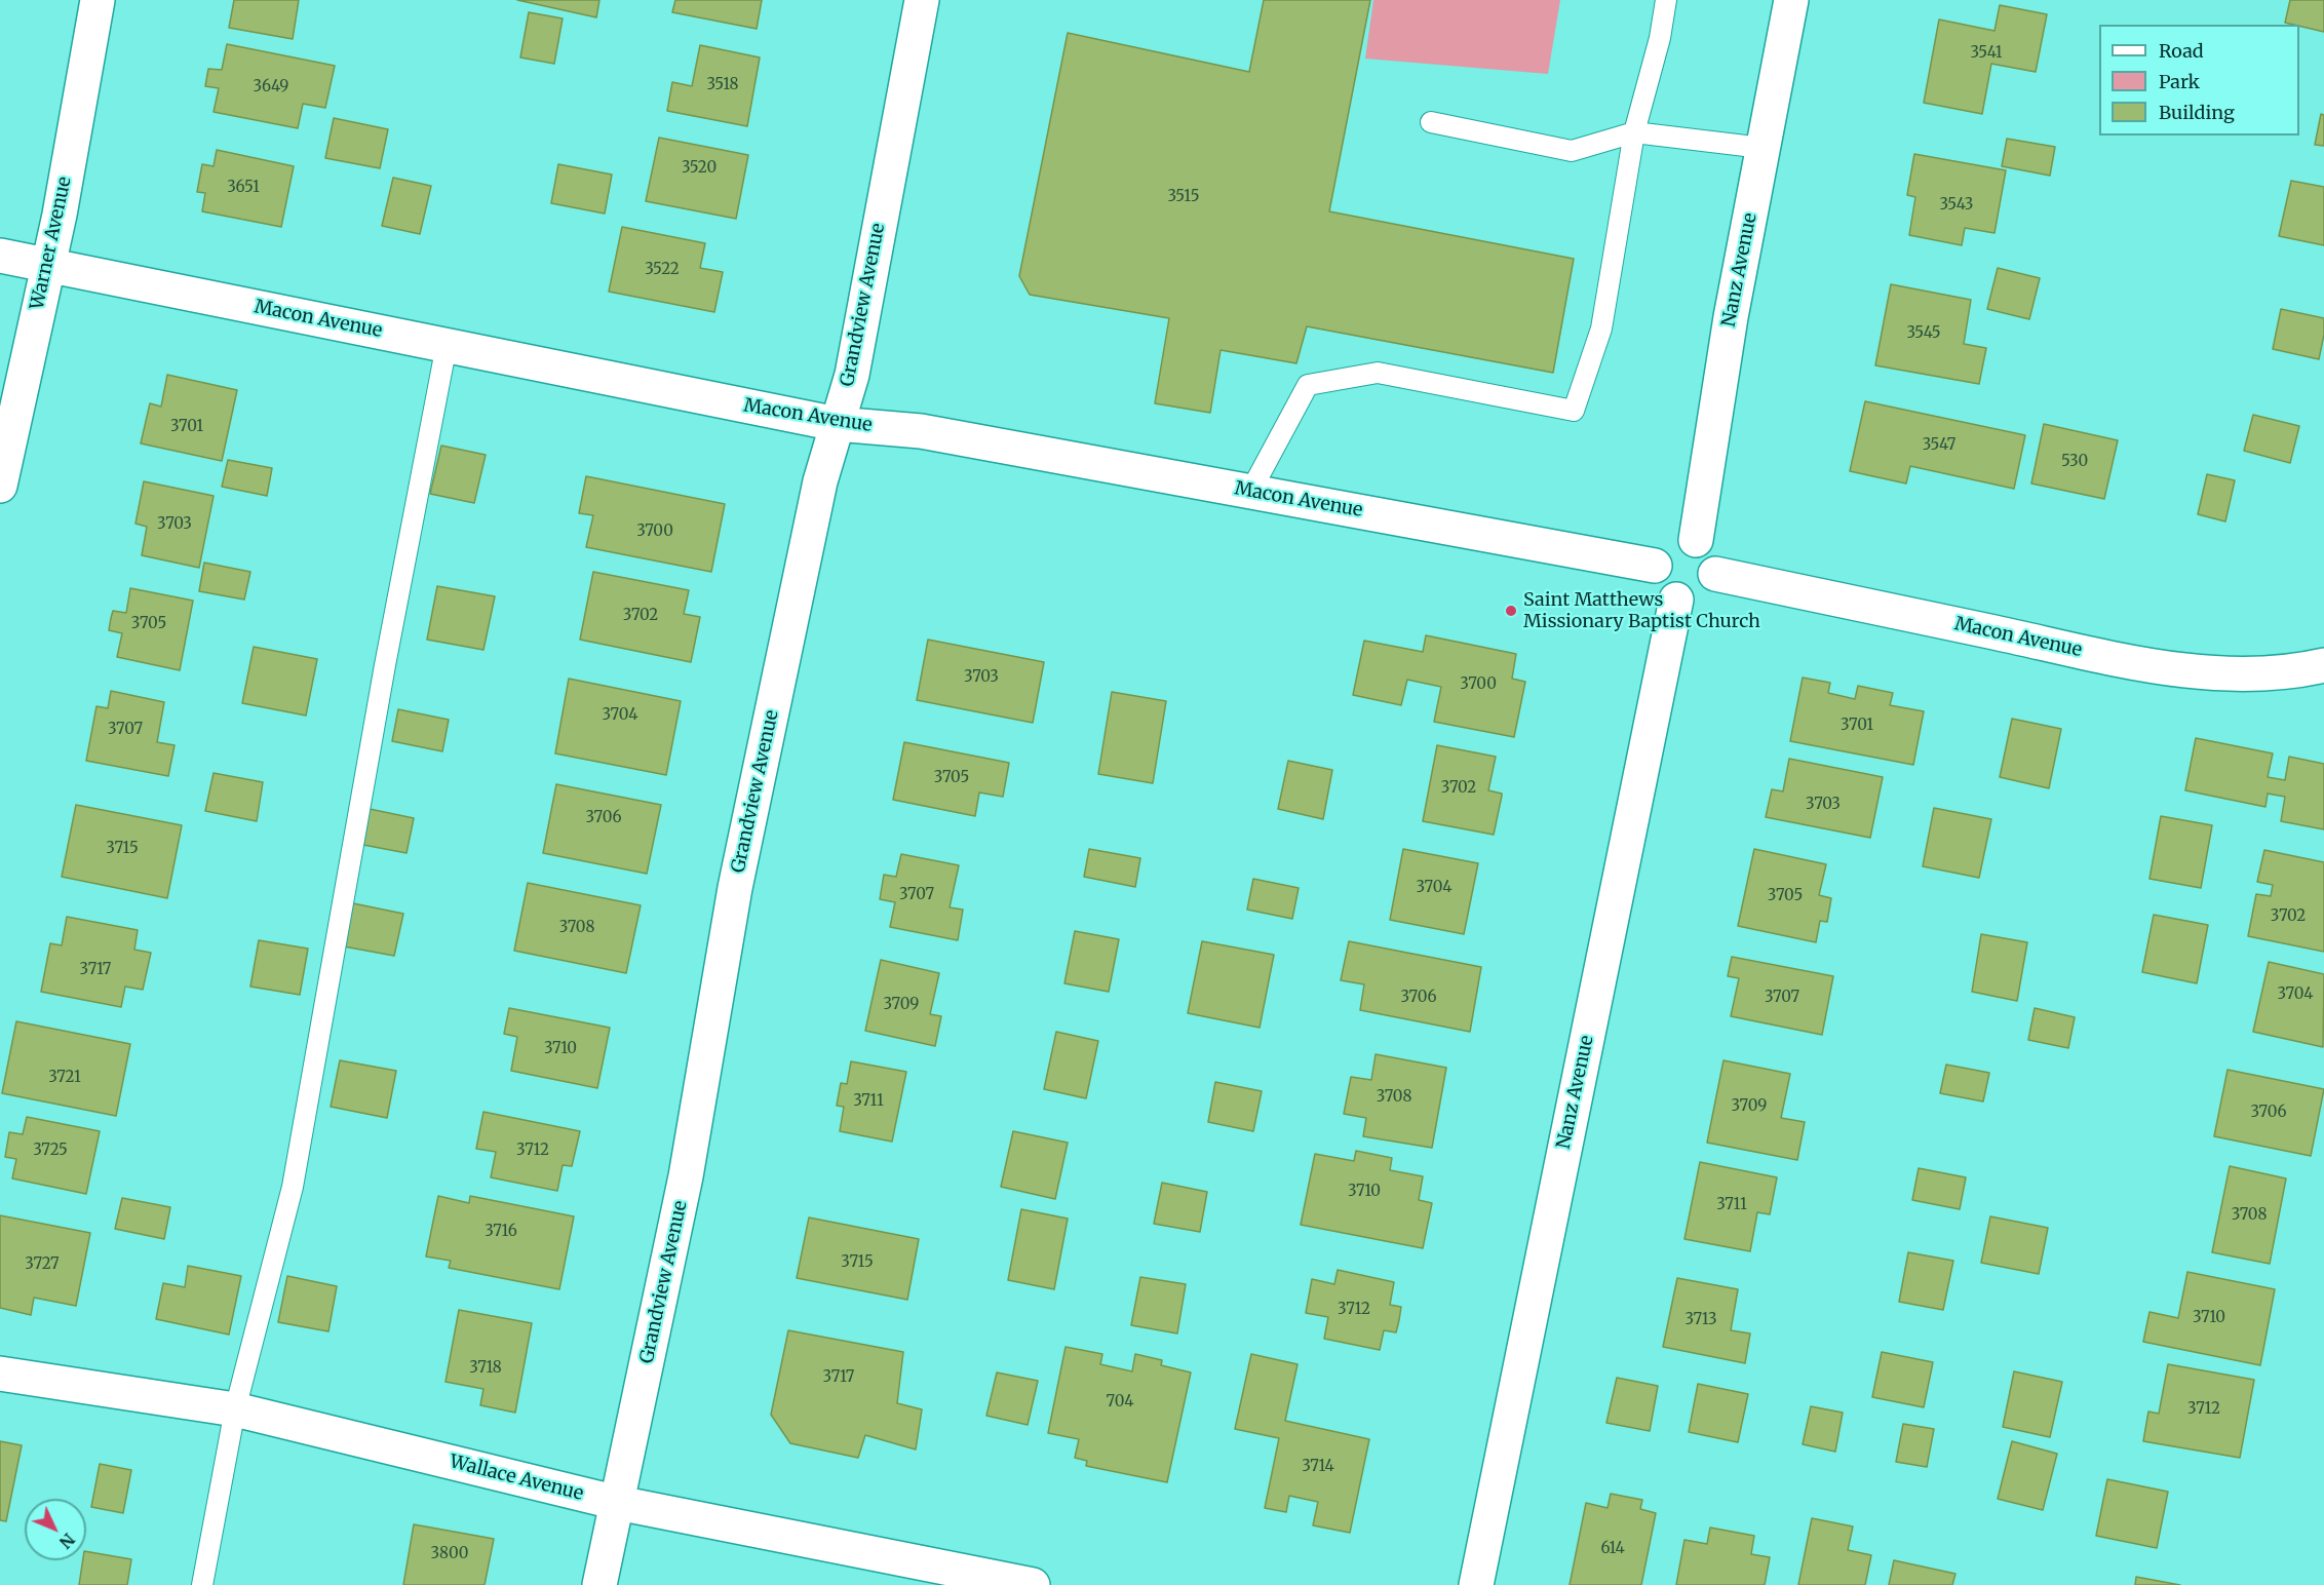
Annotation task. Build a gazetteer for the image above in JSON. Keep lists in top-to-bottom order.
{
  "streets": {
    "street": [
      "Warner Avenue",
      "Nanz Avenue",
      "Grandview Avenue",
      "Macon Avenue",
      "Wallace Avenue"
    ]
  },
  "crossings": [
    ["Warner Avenue", "Macon Avenue"],
    ["Nanz Avenue", "Macon Avenue"],
    ["Grandview Avenue", "Macon Avenue"],
    ["Grandview Avenue", "Wallace Avenue"]
  ],
  "places": ["Saint Matthews Missionary Baptist Church"],
  "house_numbers": [
    "3541",
    "3518",
    "3649",
    "3520",
    "3651",
    "3515",
    "3543",
    "3522",
    "3545",
    "3701",
    "3547",
    "530",
    "3703",
    "3700",
    "3702",
    "3705",
    "3703",
    "3700",
    "3704",
    "3701",
    "3707",
    "3705",
    "3702",
    "3703",
    "3706",
    "3715",
    "3704",
    "3707",
    "3705",
    "3702",
    "3708",
    "3717",
    "3704",
    "3706",
    "3707",
    "3709",
    "3710",
    "3721",
    "3708",
    "3711",
    "3709",
    "3706",
    "3725",
    "3712",
    "3710",
    "3711",
    "3708",
    "3716",
    "3715",
    "3727",
    "3712",
    "3710",
    "3713",
    "3718",
    "3717",
    "704",
    "3712",
    "3714",
    "614",
    "3800"
  ],
  "legend": ["Road", "Park", "Building"],
  "north": "bottom right"
}
